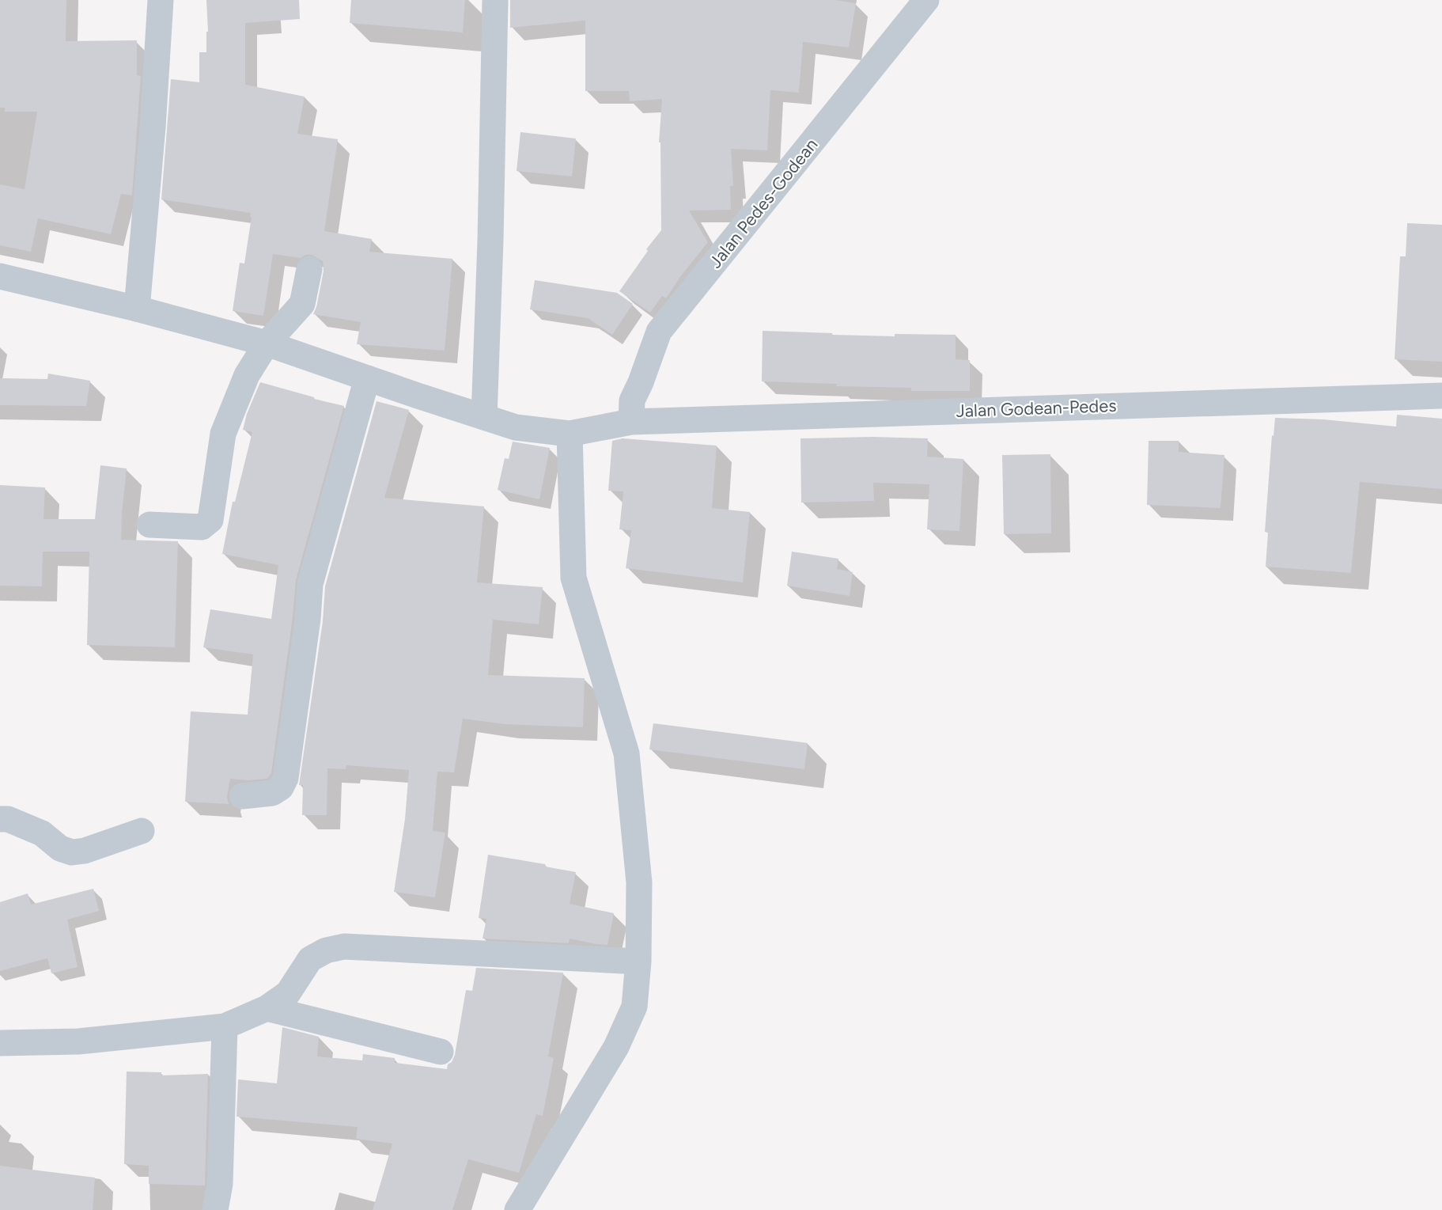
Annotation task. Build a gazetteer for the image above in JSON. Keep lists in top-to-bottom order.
{
  "streets": {
    "street": ["Jalan Pedes-Godean", "Jalan Godean-Pedes"]
  },
  "crossings": [
    ["Jalan Pedes-Godean", "Jalan Godean-Pedes"]
  ]
}
